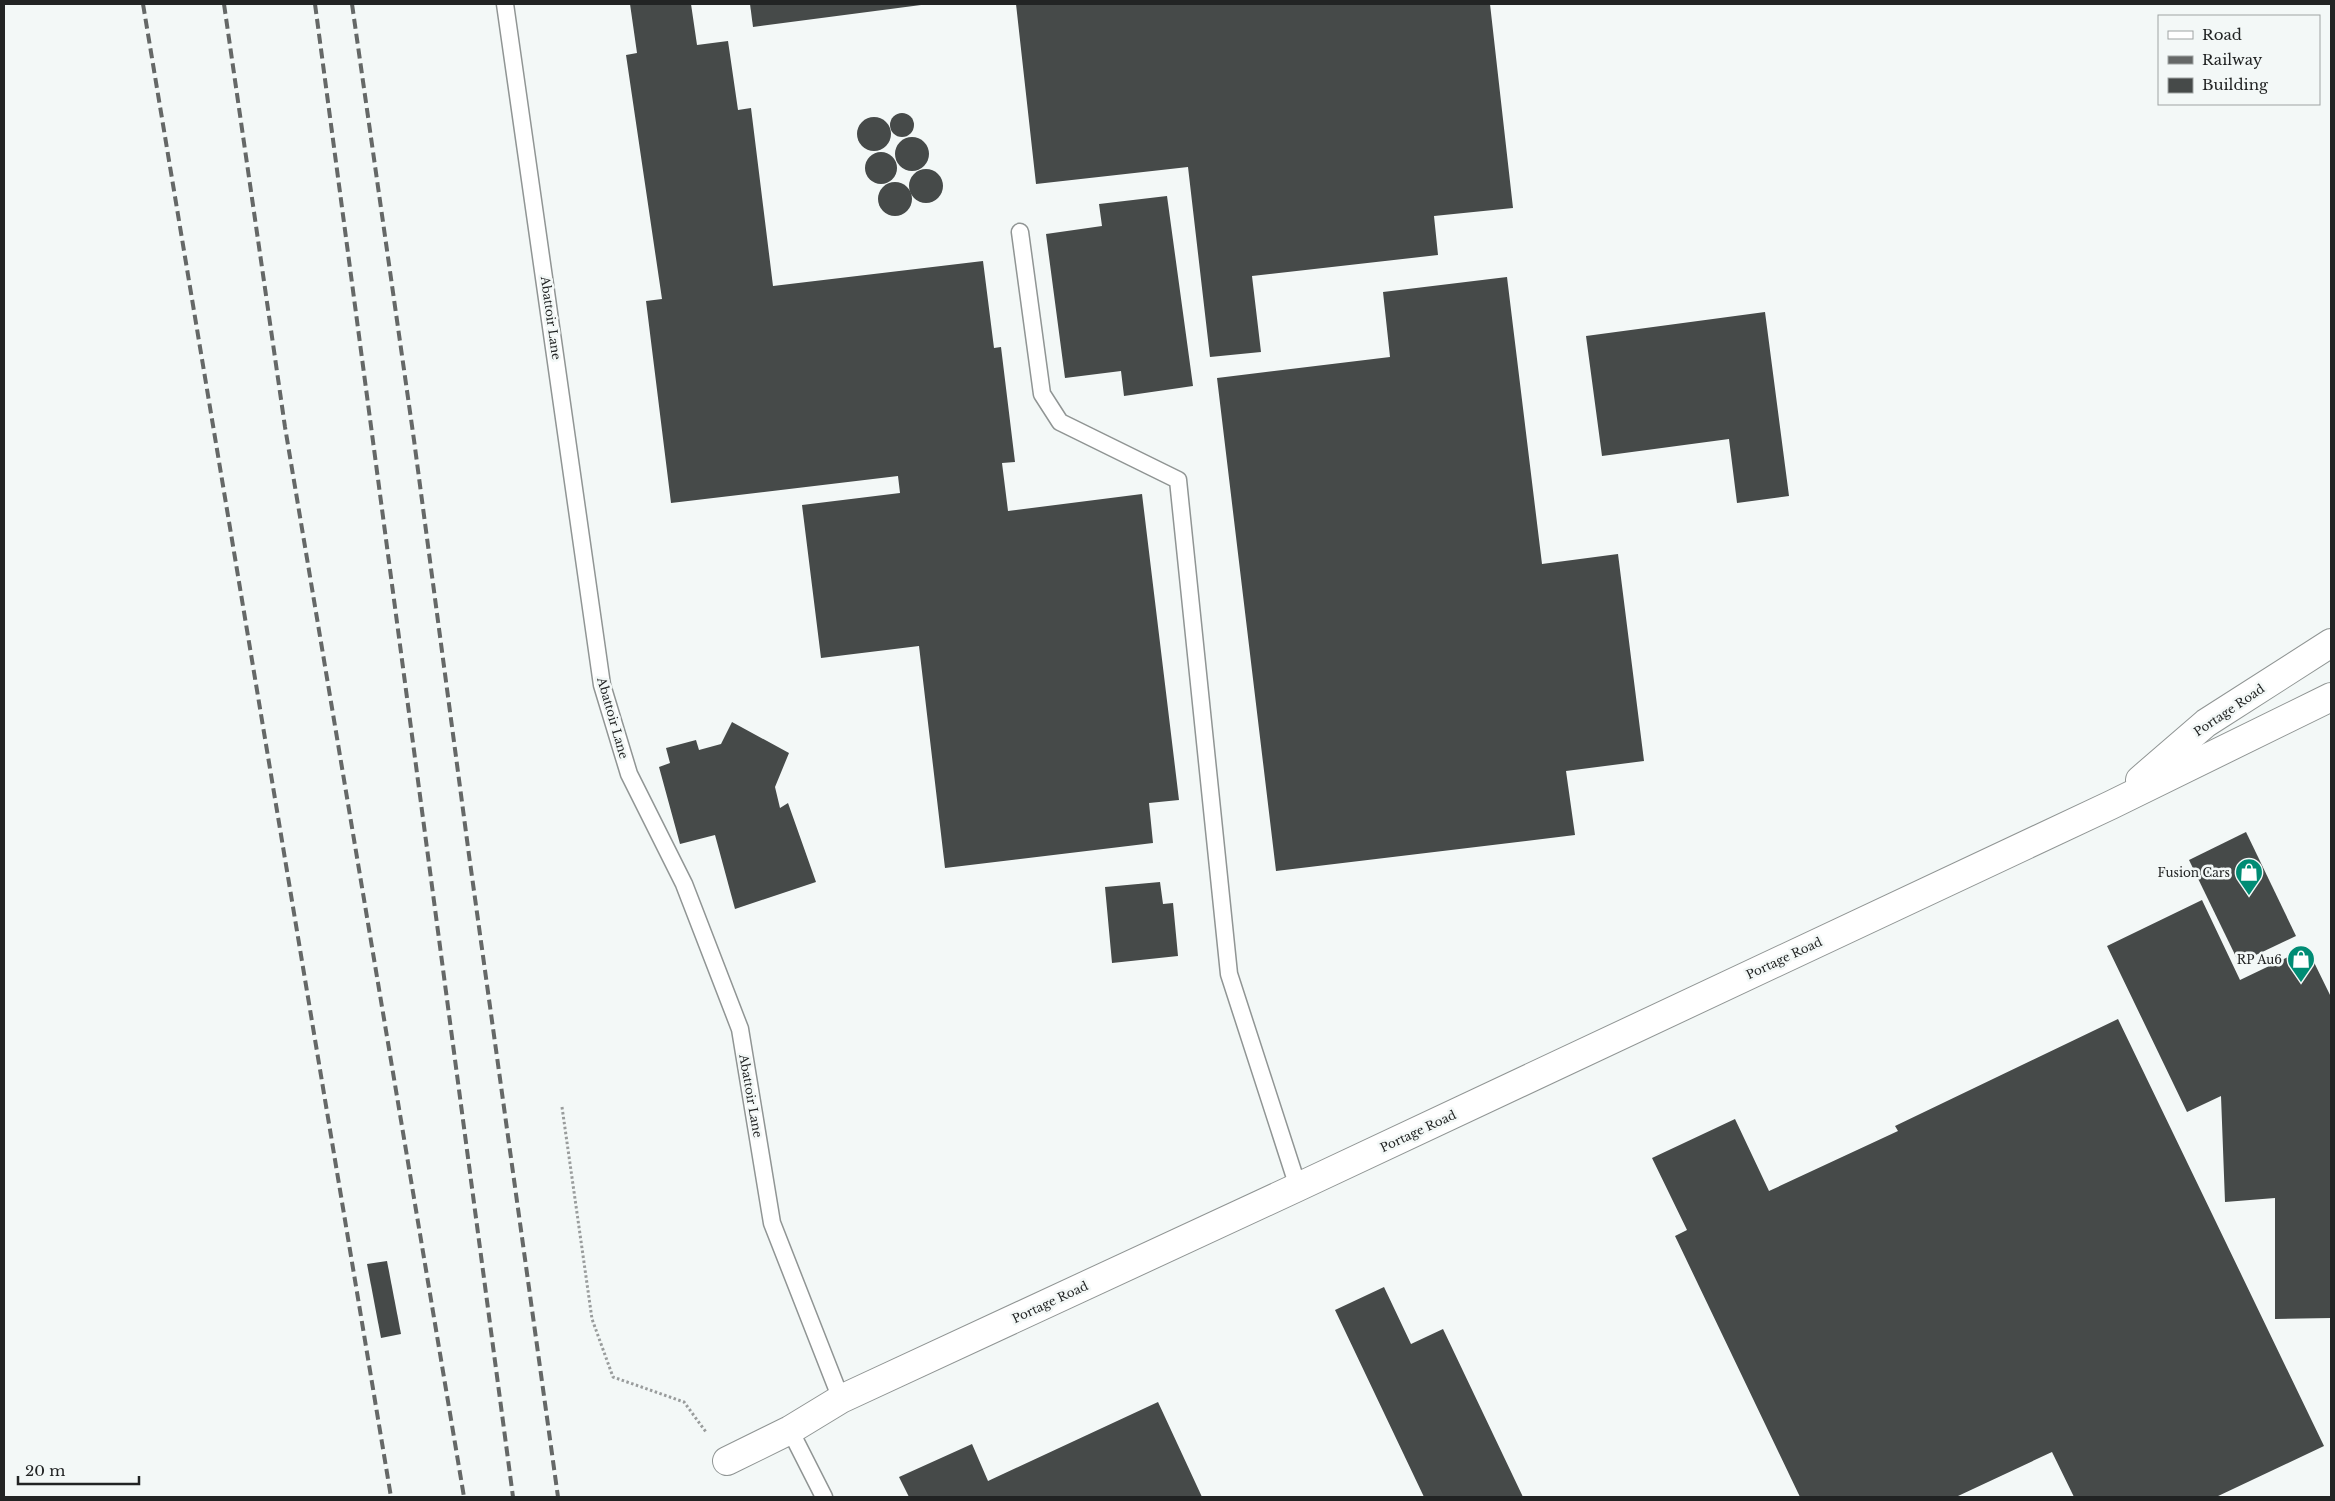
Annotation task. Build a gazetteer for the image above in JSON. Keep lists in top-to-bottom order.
{
  "streets": {
    "street": ["Portage Road"],
    "lane": ["Abattoir Lane"]
  },
  "crossings": [
    ["Abattoir Lane", "Portage Road"]
  ],
  "places": {
    "shop": ["Fusion Cars", "RP Au6"]
  },
  "legend": ["Road", "Railway", "Building"],
  "scale_bar": "20 m"
}
